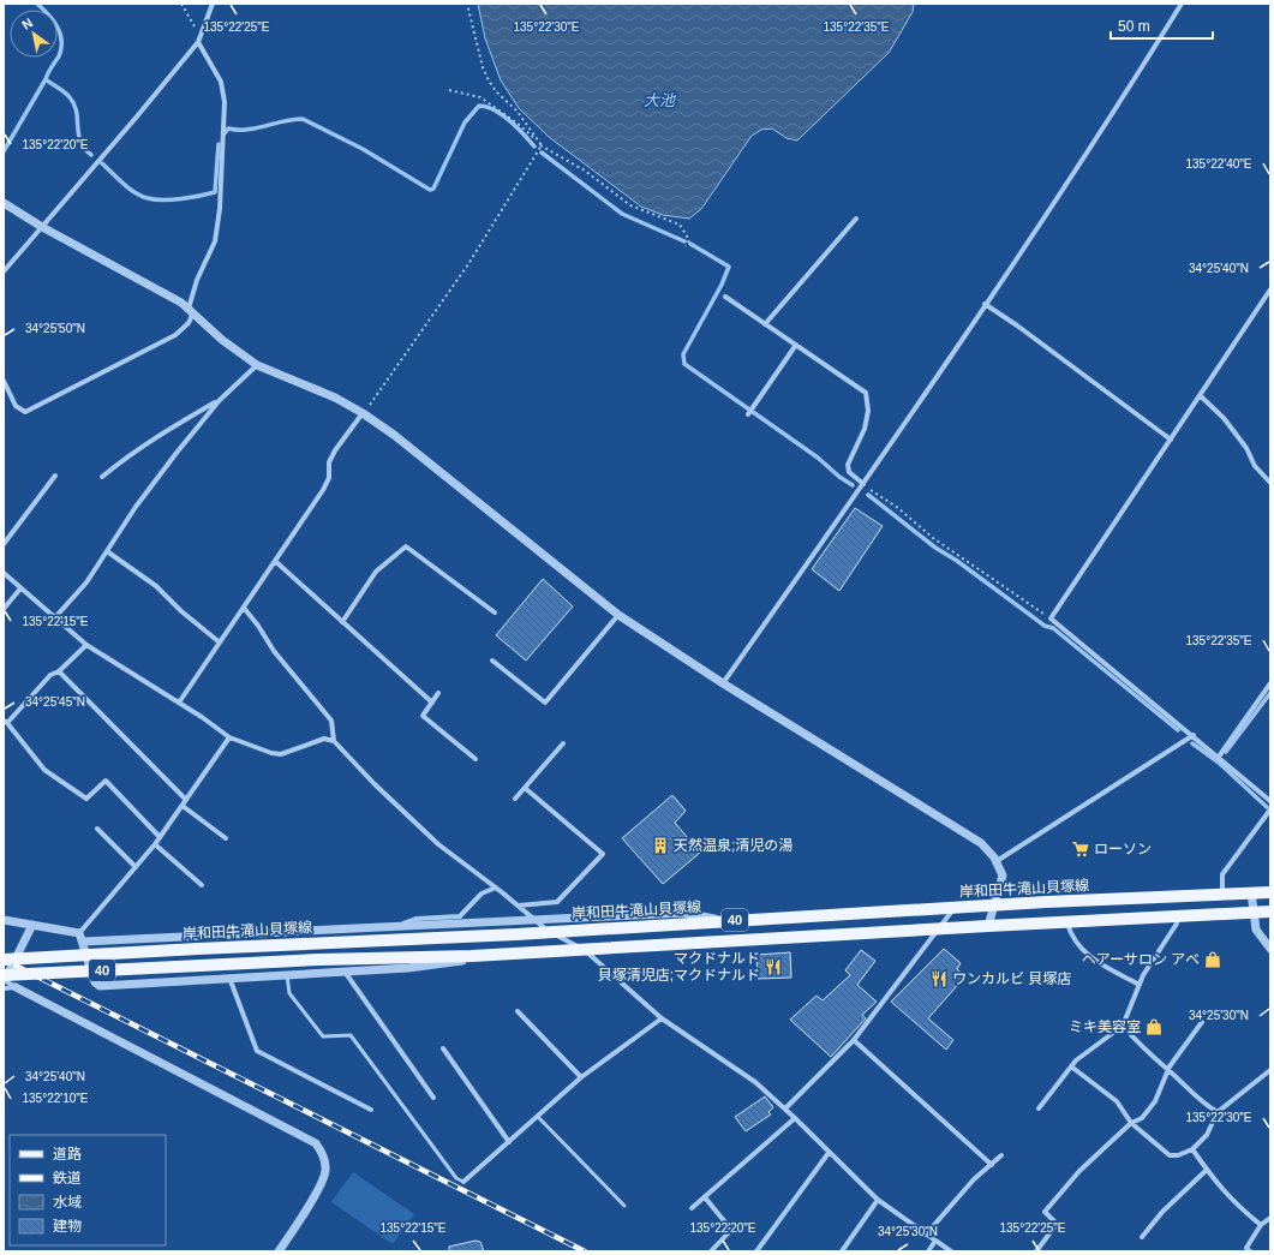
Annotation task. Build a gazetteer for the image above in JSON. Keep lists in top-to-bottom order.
{
  "streets": {
    "main road": ["岸和田牛滝山貝塚線", "40"]
  },
  "water": ["大池"],
  "places": {
    "building": ["天然温泉;清児の湯"],
    "supermarket": ["ローソン"],
    "shop": ["ヘアーサロン アベ", "ミキ美容室"],
    "restaurant": ["マクドナルド 貝塚清児店;マクドナルド", "ワンカルビ 貝塚店"]
  },
  "legend": [
    "道路",
    "鉄道",
    "水域",
    "建物"
  ],
  "scale_bar": "50 m",
  "north": "top left",
  "coordinates": [
    "135°22'25\"E",
    "135°22'30\"E",
    "135°22'35\"E",
    "135°22'20\"E",
    "135°22'40\"E",
    "34°25'40\"N",
    "34°25'50\"N",
    "135°22'15\"E",
    "34°25'45\"N",
    "34°25'30\"N",
    "135°22'10\"E"
  ]
}
